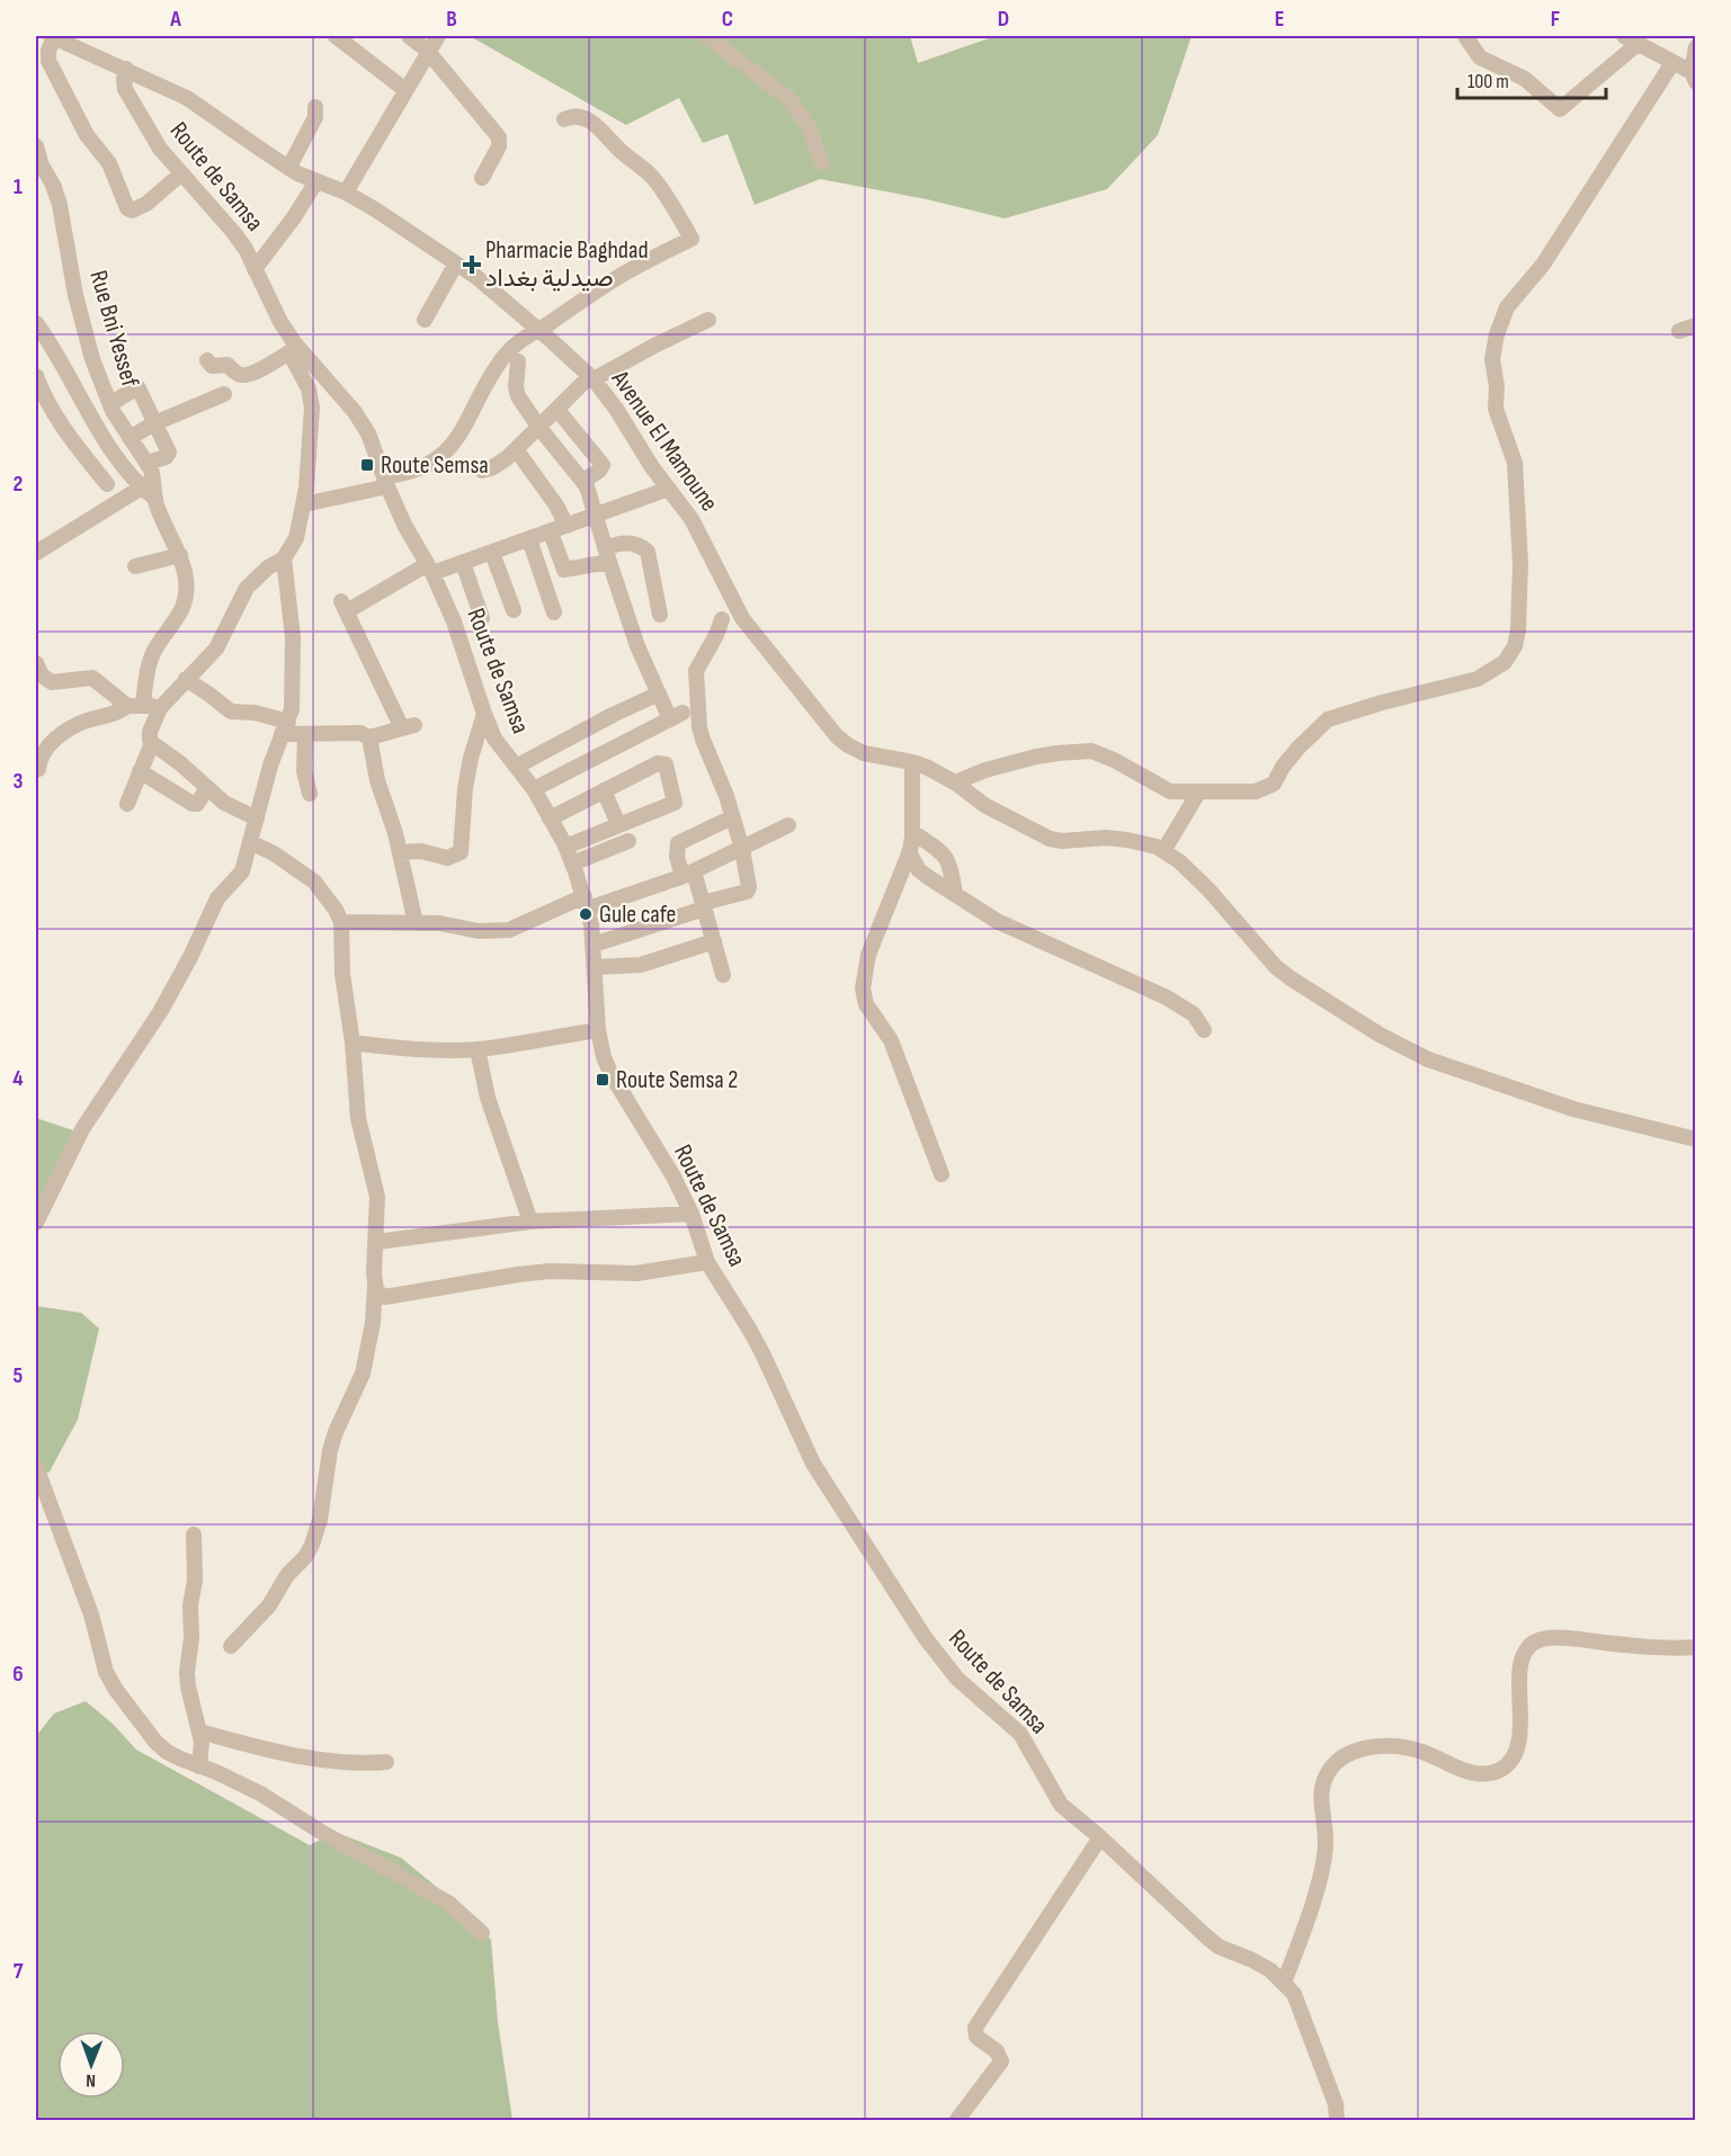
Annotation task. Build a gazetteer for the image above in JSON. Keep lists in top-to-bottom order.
{
  "streets": {
    "street": ["Route de Samsa", "Rue Bni Yessef", "Avenue El Mamoune"]
  },
  "crossings": [
    ["Route de Samsa", "Avenue El Mamoune"]
  ],
  "places": {
    "health": ["Pharmacie Baghdad صيدلية بغداد"],
    "transit": ["Route Semsa", "Route Semsa 2"],
    "other": ["Gule cafe"]
  },
  "scale_bar": "100 m",
  "north": "bottom",
  "grid": {
    "columns": [
      "A",
      "B",
      "C",
      "D",
      "E",
      "F"
    ],
    "rows": [
      "1",
      "2",
      "3",
      "4",
      "5",
      "6",
      "7"
    ]
  }
}
